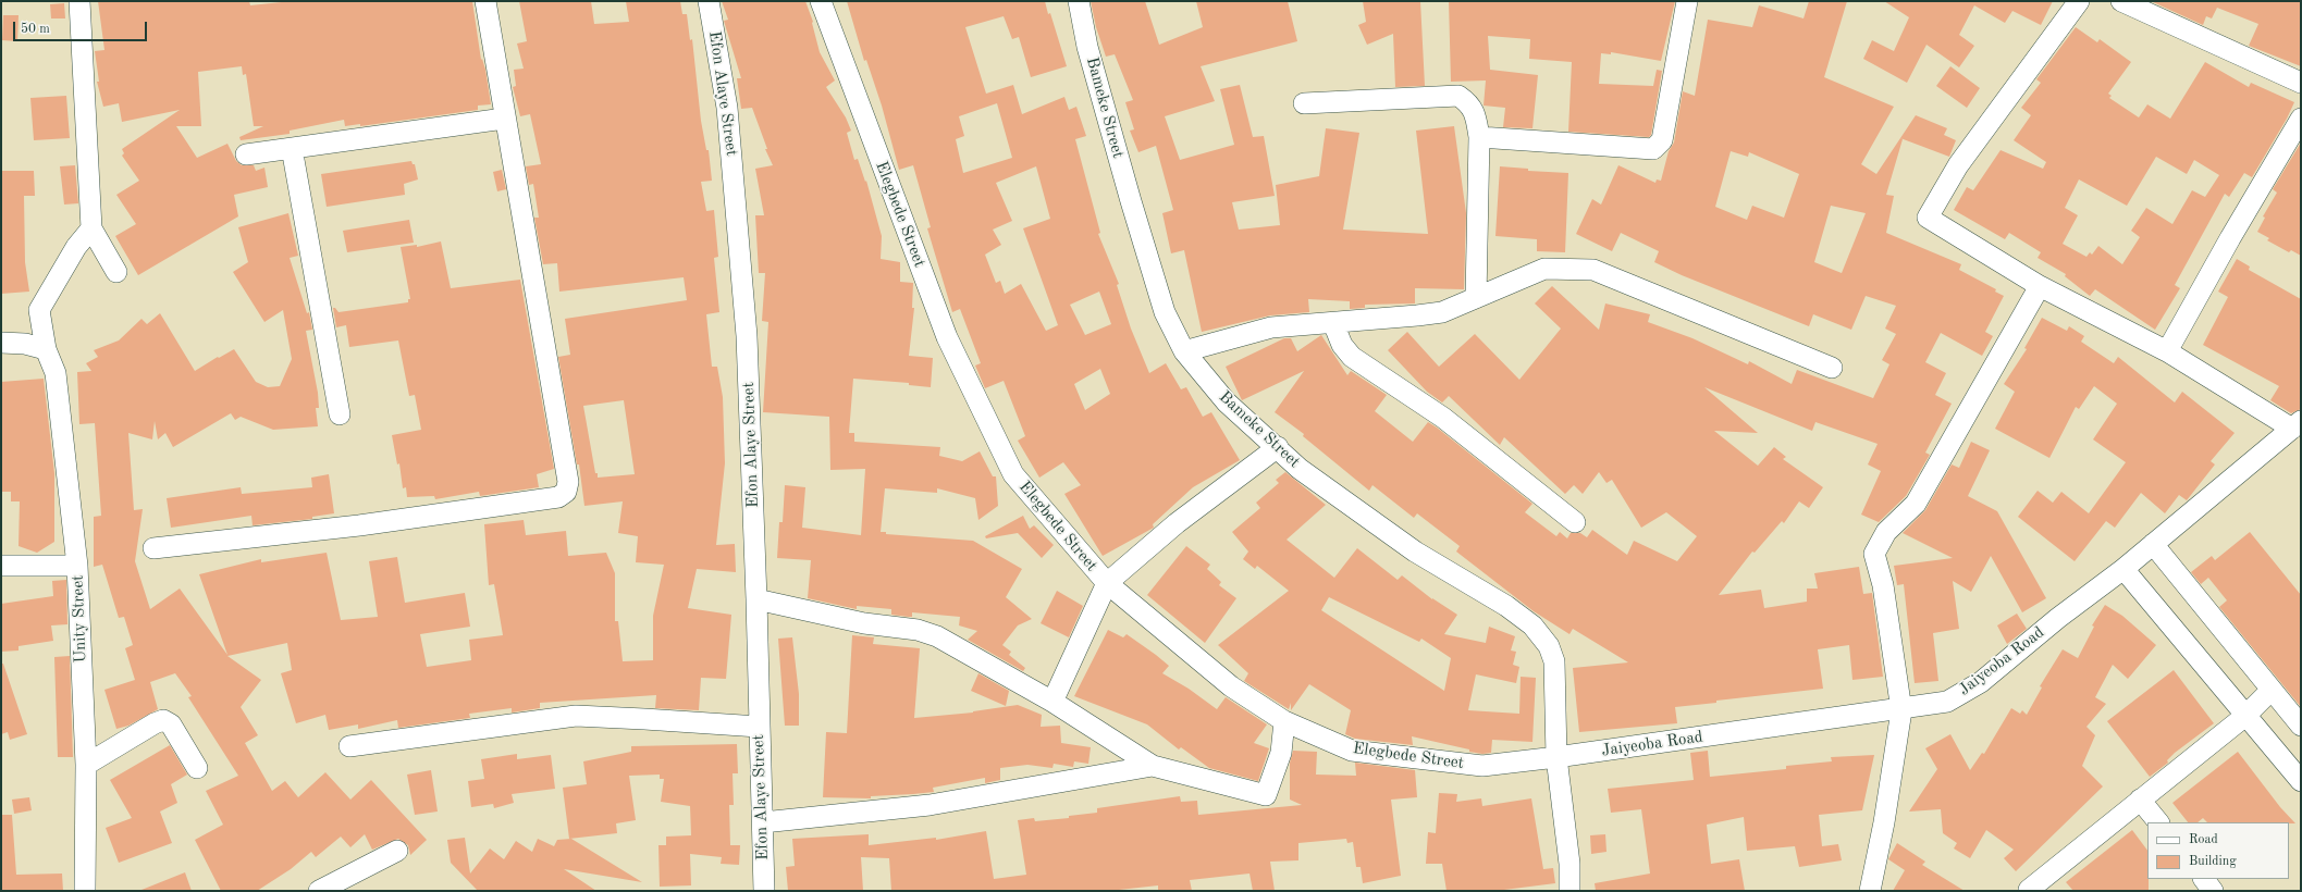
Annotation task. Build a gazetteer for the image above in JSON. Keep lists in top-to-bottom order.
{
  "streets": {
    "street": [
      "Efon Alaye Street",
      "Bameke Street",
      "Elegbede Street",
      "Unity Street",
      "Jaiyeoba Road"
    ]
  },
  "crossings": [
    ["Bameke Street", "Elegbede Street"],
    ["Bameke Street", "Jaiyeoba Road"],
    ["Elegbede Street", "Jaiyeoba Road"]
  ],
  "legend": ["Road", "Building"],
  "scale_bar": "50 m"
}
